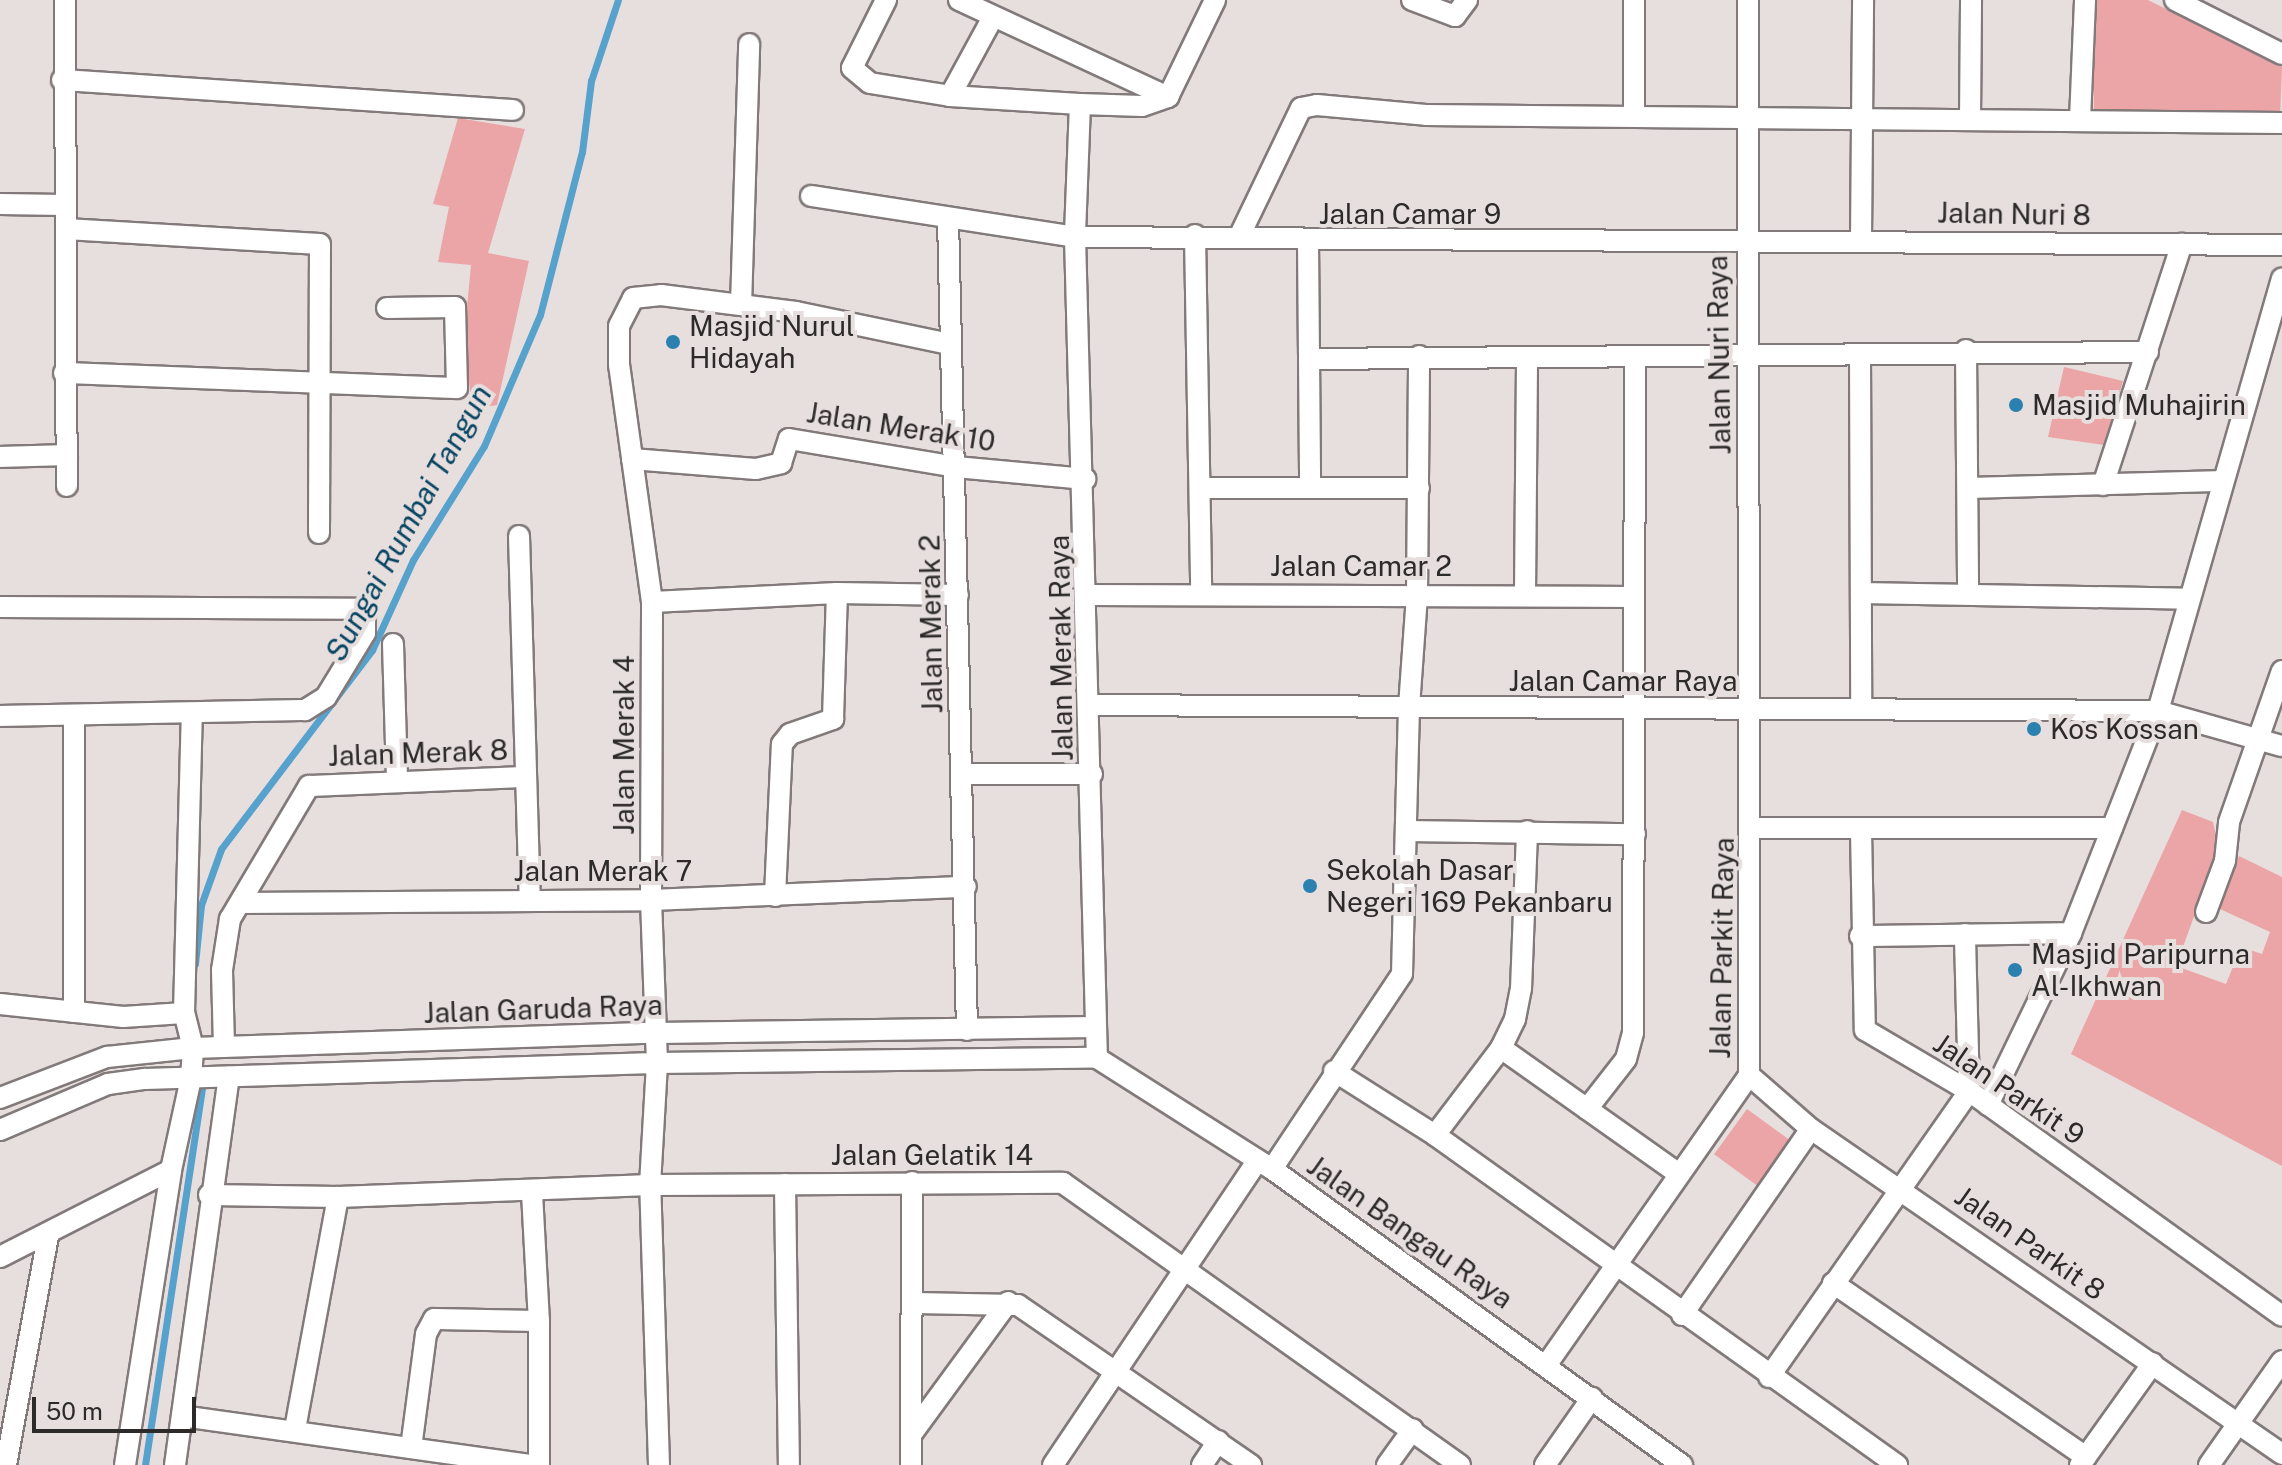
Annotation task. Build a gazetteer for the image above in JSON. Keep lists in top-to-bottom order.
{
  "streets": {
    "street": [
      "Jalan Camar 9",
      "Jalan Nuri 8",
      "Jalan Nuri Raya",
      "Jalan Merak 10",
      "Jalan Camar 2",
      "Jalan Merak 2",
      "Jalan Merak Raya",
      "Jalan Camar Raya",
      "Jalan Merak 4",
      "Jalan Merak 8",
      "Jalan Merak 7",
      "Jalan Parkit Raya",
      "Jalan Garuda Raya",
      "Jalan Parkit 9",
      "Jalan Gelatik 14",
      "Jalan Bangau Raya",
      "Jalan Parkit 8"
    ]
  },
  "crossings": [
    ["Jalan Camar 9", "Jalan Nuri 8"],
    ["Jalan Camar 9", "Jalan Nuri Raya"],
    ["Jalan Camar 9", "Jalan Merak 2"],
    ["Jalan Camar 9", "Jalan Merak Raya"],
    ["Jalan Nuri 8", "Jalan Nuri Raya"],
    ["Jalan Nuri Raya", "Jalan Camar Raya"],
    ["Jalan Nuri Raya", "Jalan Parkit Raya"],
    ["Jalan Merak 10", "Jalan Merak 2"],
    ["Jalan Merak 10", "Jalan Merak Raya"],
    ["Jalan Merak 10", "Jalan Merak 4"],
    ["Jalan Camar 2", "Jalan Merak Raya"],
    ["Jalan Merak 2", "Jalan Merak 7"],
    ["Jalan Merak 2", "Jalan Garuda Raya"],
    ["Jalan Merak Raya", "Jalan Camar Raya"],
    ["Jalan Merak Raya", "Jalan Garuda Raya"],
    ["Jalan Merak Raya", "Jalan Bangau Raya"],
    ["Jalan Camar Raya", "Jalan Parkit Raya"],
    ["Jalan Merak 4", "Jalan Merak 7"],
    ["Jalan Merak 4", "Jalan Garuda Raya"],
    ["Jalan Merak 4", "Jalan Gelatik 14"],
    ["Jalan Merak 8", "Jalan Merak 7"],
    ["Jalan Merak 8", "Jalan Garuda Raya"],
    ["Jalan Parkit Raya", "Jalan Bangau Raya"],
    ["Jalan Parkit Raya", "Jalan Parkit 8"],
    ["Jalan Garuda Raya", "Jalan Bangau Raya"]
  ],
  "water": ["Sungai Rumbai Tangun"],
  "places": [
    "Masjid Nurul Hidayah",
    "Masjid Muhajirin",
    "Kos Kossan",
    "Sekolah Dasar Negeri 169 Pekanbaru",
    "Masjid Paripurna Al-Ikhwan"
  ],
  "scale_bar": "50 m"
}
